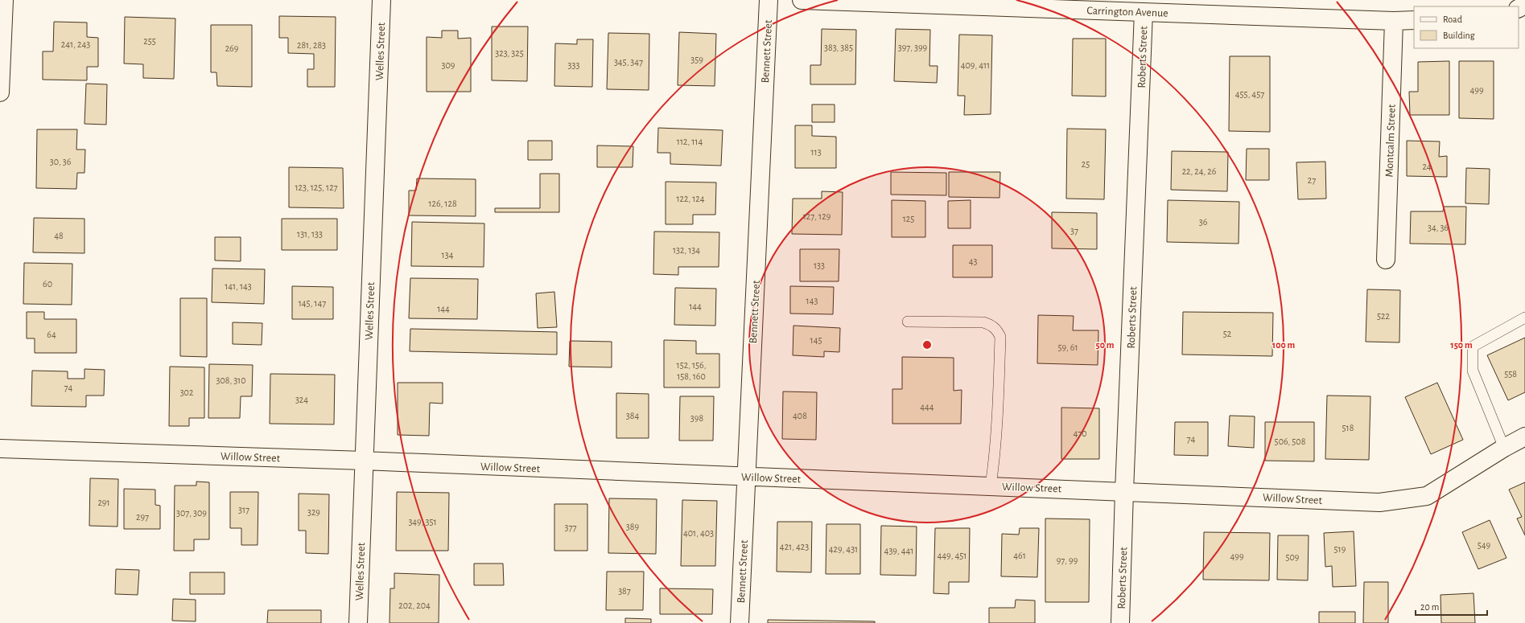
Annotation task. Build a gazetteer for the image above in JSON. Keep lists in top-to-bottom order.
{
  "streets": {
    "street": [
      "Carrington Avenue",
      "Welles Street",
      "Bennett Street",
      "Roberts Street",
      "Montcalm Street",
      "Willow Street"
    ]
  },
  "crossings": [
    ["Carrington Avenue", "Roberts Street"],
    ["Carrington Avenue", "Montcalm Street"],
    ["Welles Street", "Willow Street"],
    ["Bennett Street", "Willow Street"],
    ["Roberts Street", "Willow Street"]
  ],
  "house_numbers": [
    "255",
    "241, 243",
    "281, 283",
    "383, 385",
    "397, 399",
    "269",
    "323, 325",
    "359",
    "345, 347",
    "309",
    "333",
    "409, 411",
    "499",
    "455, 457",
    "112, 114",
    "113",
    "30, 36",
    "25",
    "24",
    "22, 24, 26",
    "27",
    "123, 125, 127",
    "122, 124",
    "126, 128",
    "127, 129",
    "125",
    "36",
    "34, 36",
    "37",
    "131, 133",
    "48",
    "132, 134",
    "134",
    "43",
    "133",
    "60",
    "141, 143",
    "143",
    "145, 147",
    "144",
    "144",
    "522",
    "52",
    "64",
    "145",
    "59, 61",
    "152, 156, 158, 160",
    "558",
    "308, 310",
    "74",
    "302",
    "324",
    "444",
    "384",
    "408",
    "398",
    "518",
    "470",
    "74",
    "506, 508",
    "291",
    "317",
    "329",
    "307, 309",
    "297",
    "349, 351",
    "389",
    "377",
    "401, 403",
    "549",
    "421, 423",
    "429, 431",
    "519",
    "439, 441",
    "449, 451",
    "461",
    "499",
    "509",
    "97, 99",
    "387",
    "202, 204"
  ],
  "legend": ["Road", "Building"],
  "scale_bar": "20 m",
  "rings": ["50 m", "100 m", "150 m"]
}
